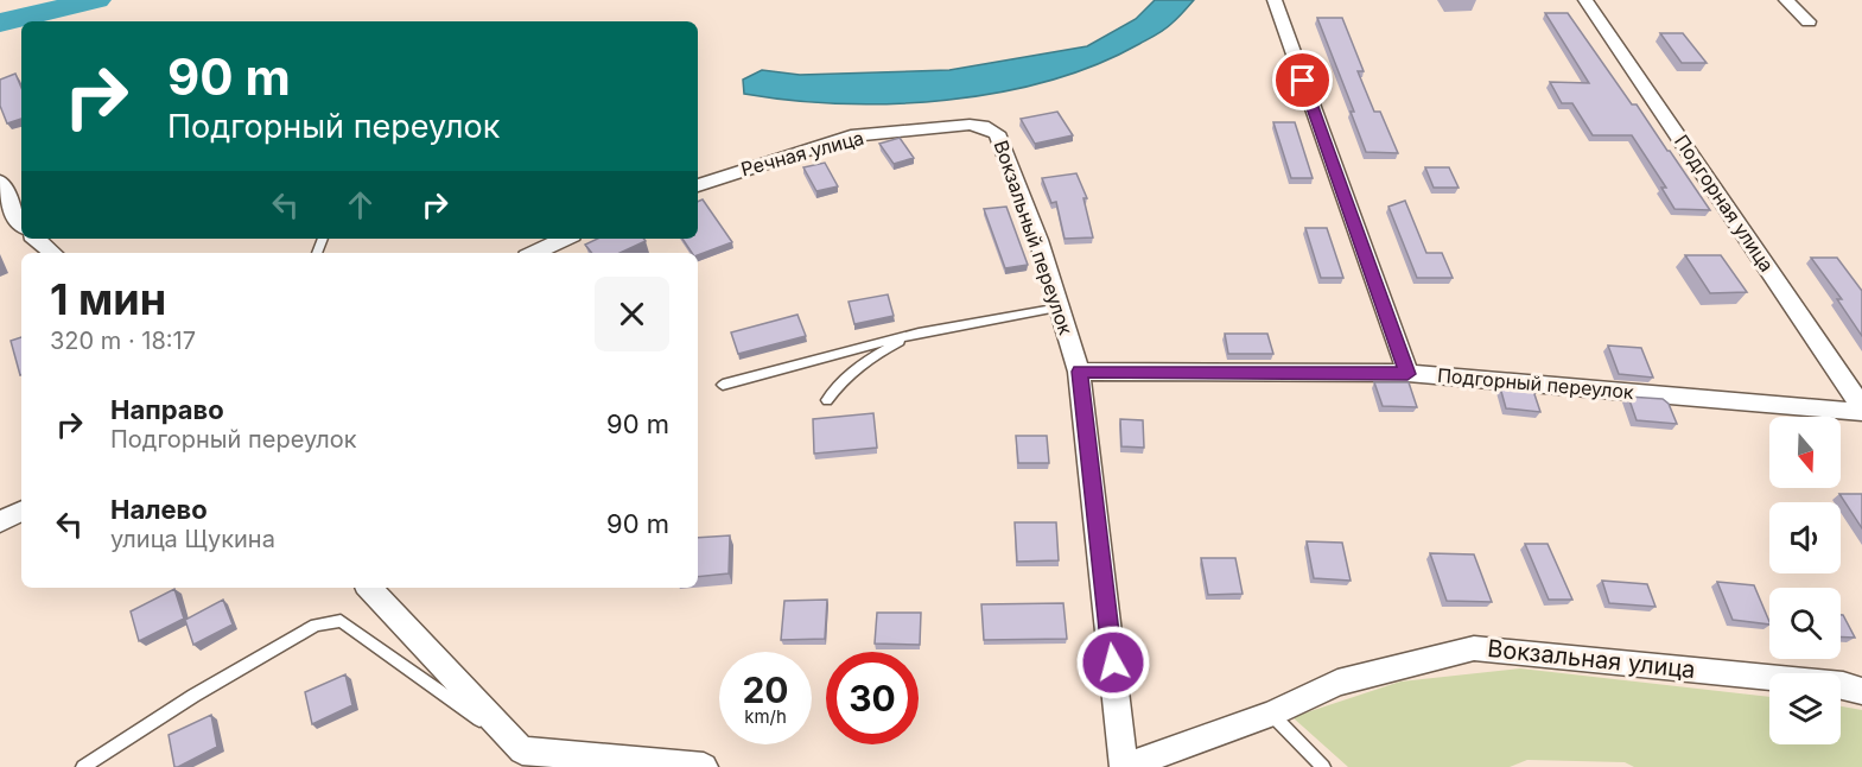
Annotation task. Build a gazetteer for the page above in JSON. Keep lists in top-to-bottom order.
{
  "streets": {
    "street": [
      "Речная улица",
      "Подгорная улица",
      "Вокзальный переулок",
      "Подгорный переулок",
      "Вокзальная улица"
    ]
  },
  "crossings": [
    ["Речная улица", "Вокзальный переулок"],
    ["Подгорная улица", "Подгорный переулок"],
    ["Вокзальный переулок", "Подгорный переулок"],
    ["Вокзальный переулок", "Вокзальная улица"]
  ],
  "north": "bottom",
  "page": {
    "turn": ["90 m", "Подгорный переулок"],
    "heading": ["1 мин", "320 m · 18:17"],
    "list": [
      {
        "name": "Направо",
        "note": "Подгорный переулок",
        "value": "90 m"
      },
      {
        "name": "Налево",
        "note": "улица Щукина",
        "value": "90 m"
      }
    ],
    "speed": "20 km/h",
    "limit": "30"
  }
}
